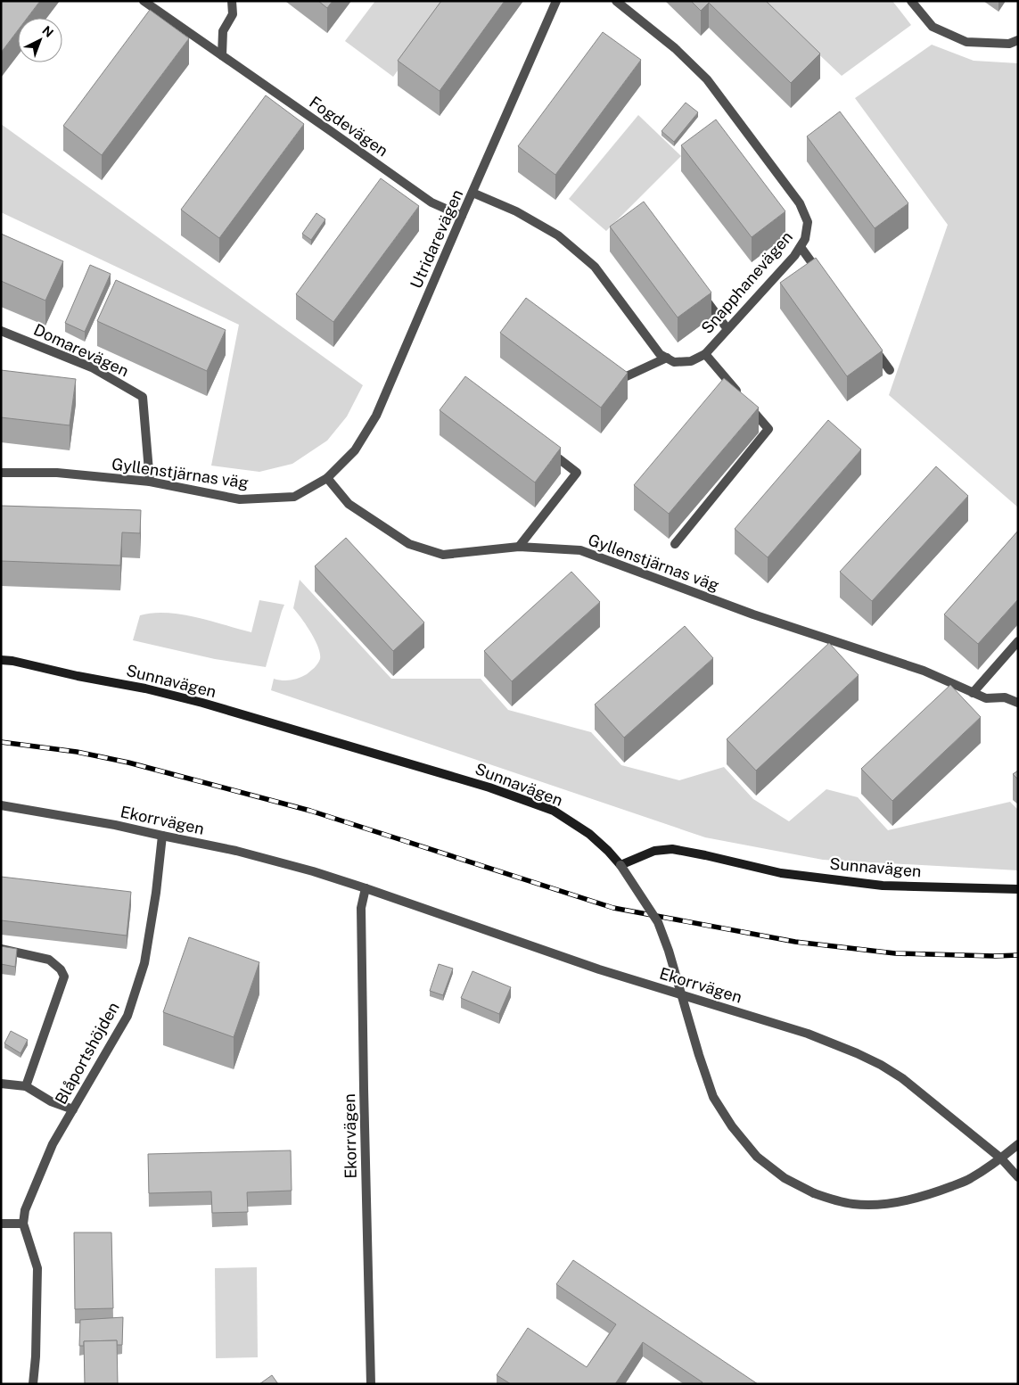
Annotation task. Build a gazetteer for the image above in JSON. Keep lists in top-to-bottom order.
{
  "streets": {
    "main road": ["Sunnavägen"],
    "street": [
      "Fogdevägen",
      "Utridarevägen",
      "Snapphanevägen",
      "Domarevägen",
      "Gyllenstjärnas väg",
      "Ekorrvägen",
      "Blåportshöjden"
    ]
  },
  "crossings": [
    ["Fogdevägen", "Utridarevägen"],
    ["Utridarevägen", "Gyllenstjärnas väg"],
    ["Domarevägen", "Gyllenstjärnas väg"],
    ["Ekorrvägen", "Blåportshöjden"]
  ],
  "north": "top right"
}
